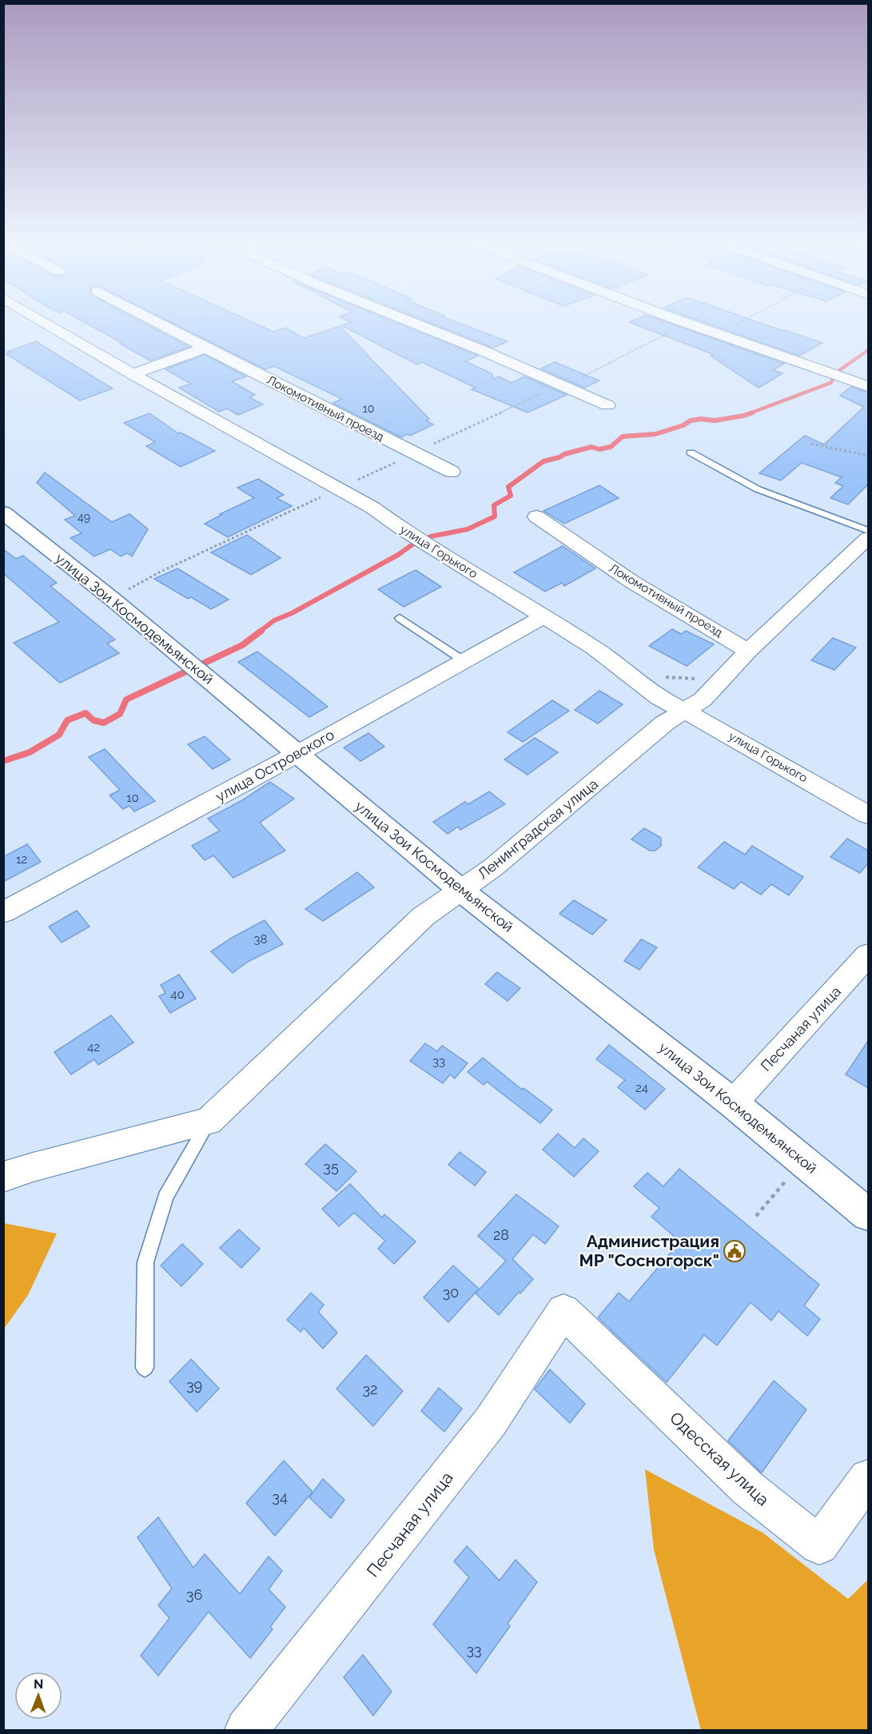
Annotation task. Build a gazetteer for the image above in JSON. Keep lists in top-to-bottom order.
{
  "streets": {
    "street": [
      "Локомотивный проезд",
      "улица Горького",
      "улица Зои Космодемьянской",
      "улица Островского",
      "Ленинградская улица",
      "Песчаная улица",
      "Одесская улица"
    ]
  },
  "crossings": [
    ["Локомотивный проезд", "Ленинградская улица"],
    ["улица Горького", "улица Островского"],
    ["улица Горького", "Ленинградская улица"],
    ["улица Зои Космодемьянской", "улица Островского"],
    ["улица Зои Космодемьянской", "Ленинградская улица"],
    ["улица Зои Космодемьянской", "Песчаная улица"],
    ["Песчаная улица", "Одесская улица"]
  ],
  "places": {
    "public building": ["Администрация МР \"Сосногорск\""]
  },
  "house_numbers": [
    "10",
    "49",
    "10",
    "12",
    "38",
    "40",
    "42",
    "33",
    "24",
    "35",
    "28",
    "30",
    "39",
    "32",
    "34",
    "36",
    "33"
  ],
  "north": "top"
}
